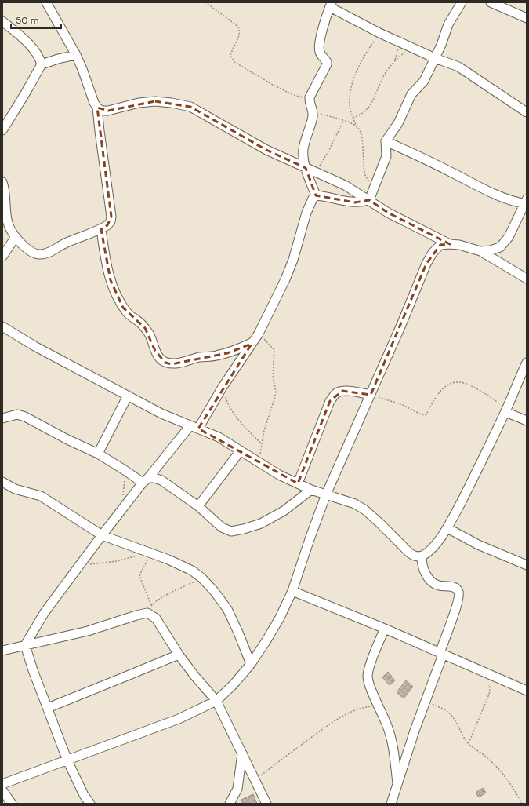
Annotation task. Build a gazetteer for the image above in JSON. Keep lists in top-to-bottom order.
{
  "scale_bar": "50 m"
}
